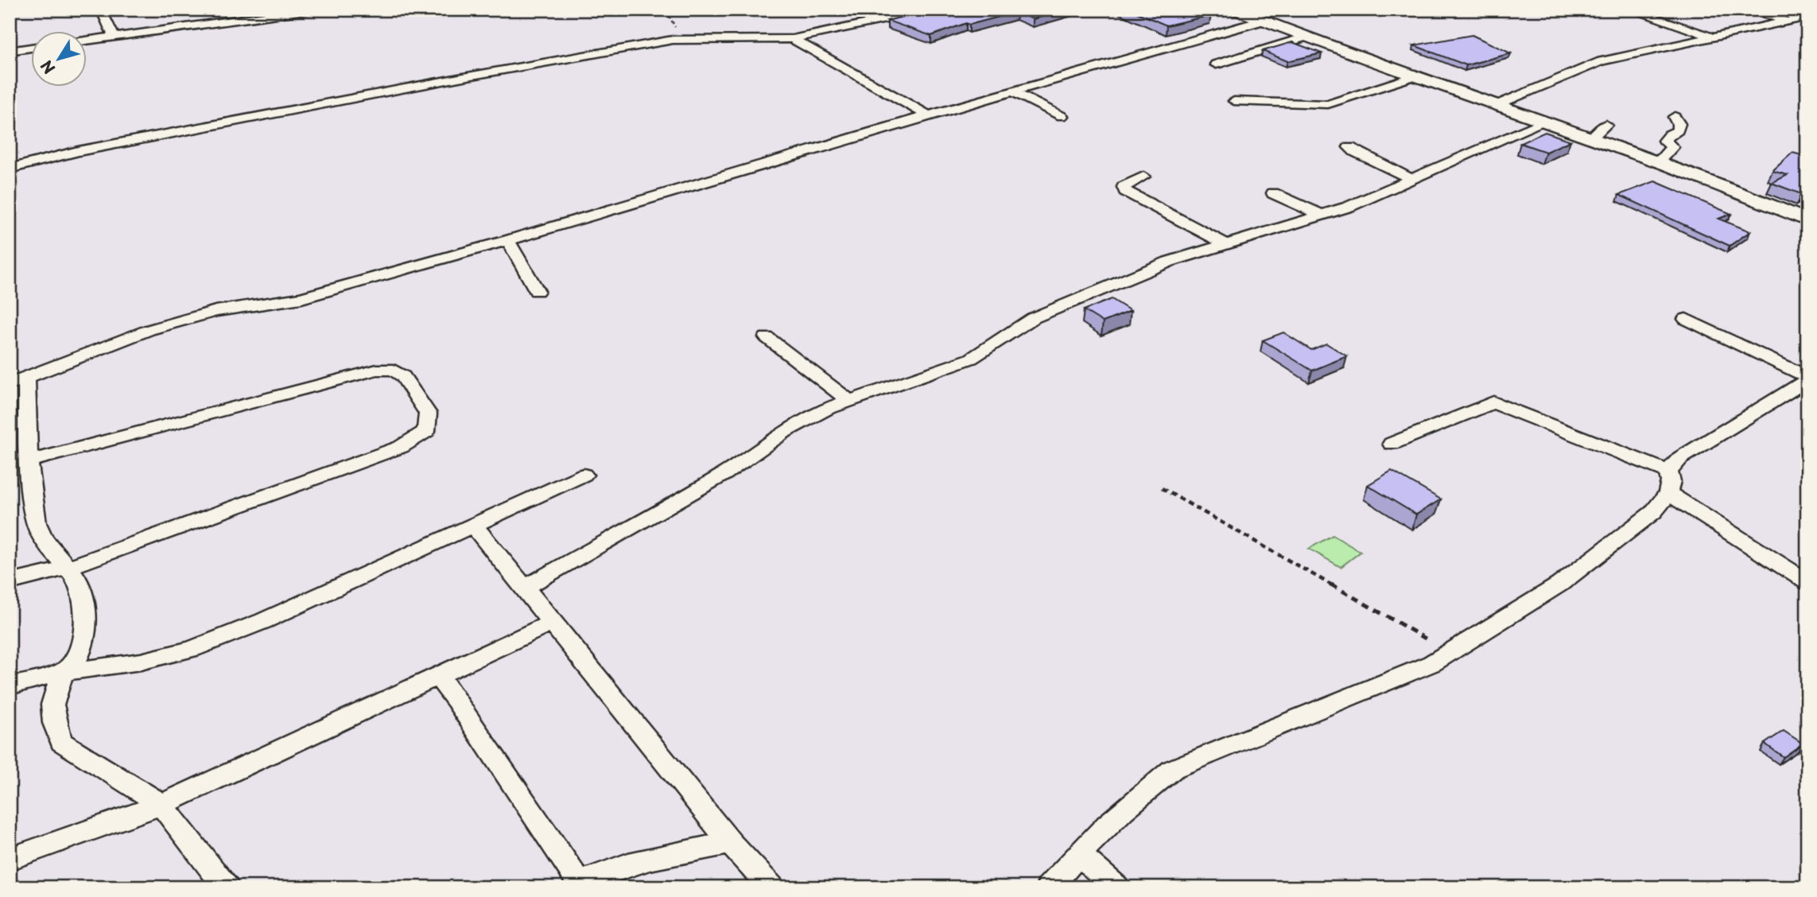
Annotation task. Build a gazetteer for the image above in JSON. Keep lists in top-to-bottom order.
{
  "north": "bottom left"
}
